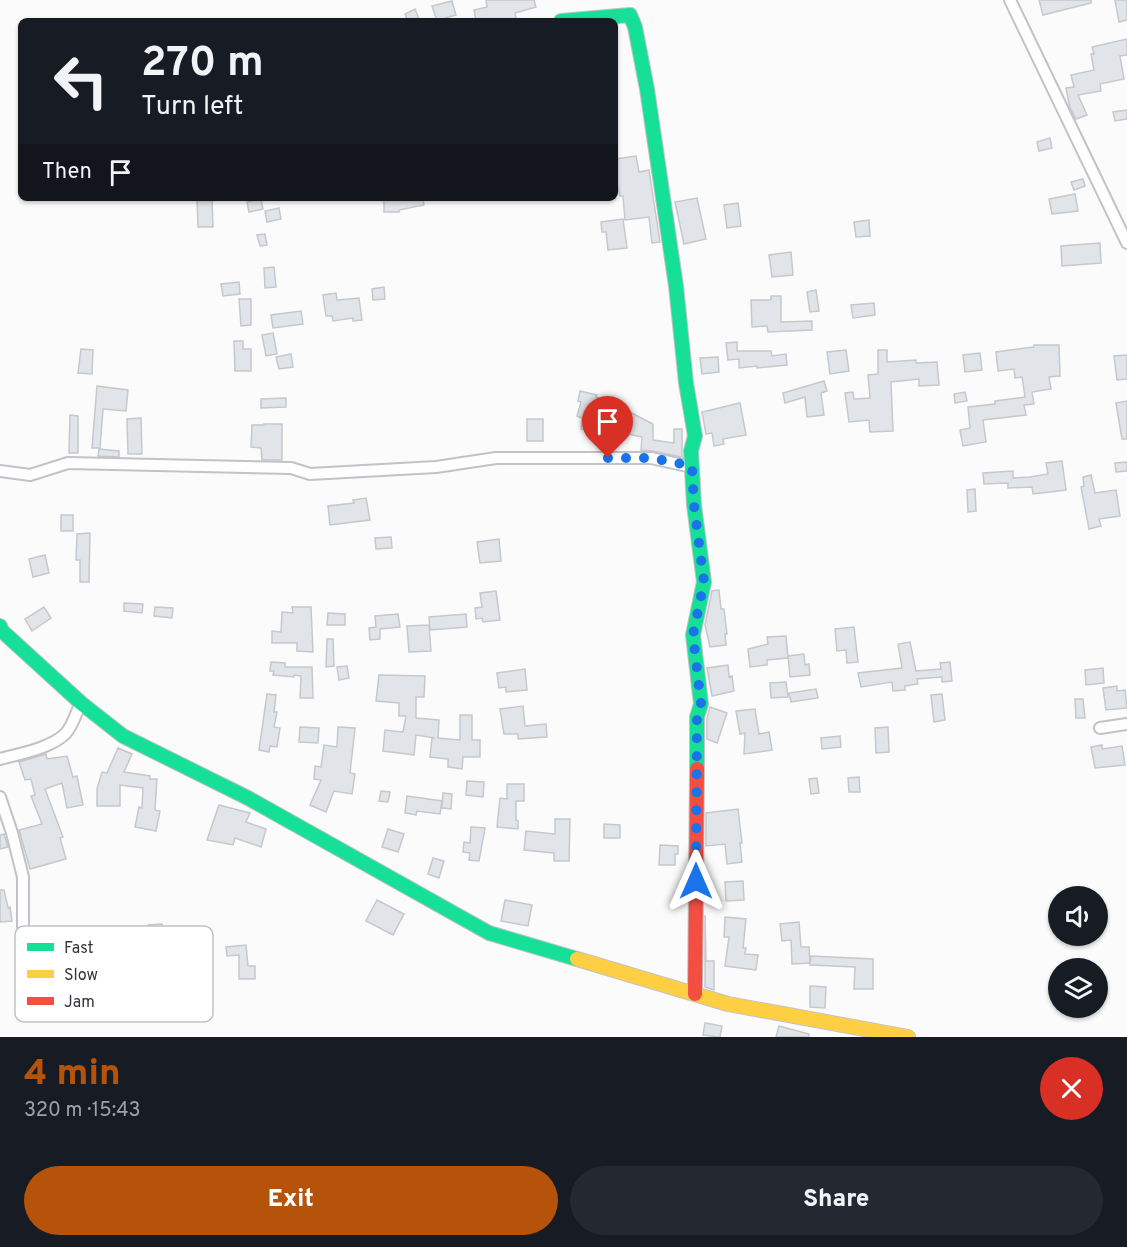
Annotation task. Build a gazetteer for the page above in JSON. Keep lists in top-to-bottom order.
{
  "legend": ["Fast", "Slow", "Jam"],
  "page": {
    "turn": ["270 m", "Turn left"],
    "then": "Then",
    "heading": ["4 min", "320 m · 15:43"],
    "buttons": ["Exit", "Share"]
  }
}
